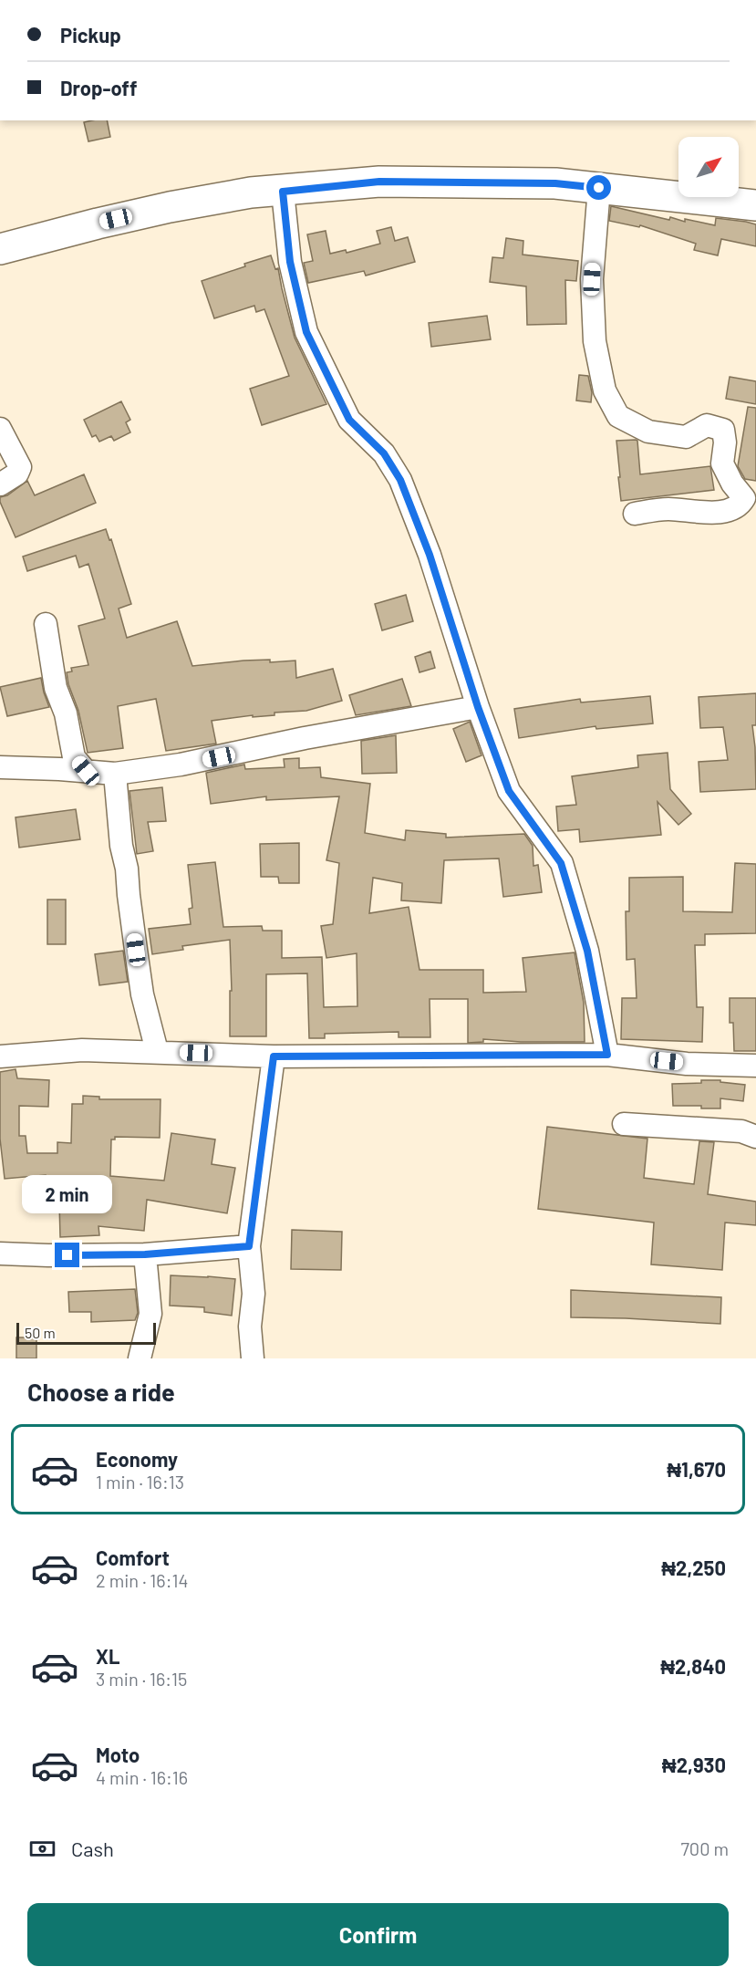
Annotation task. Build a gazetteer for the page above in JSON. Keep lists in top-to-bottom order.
{
  "scale_bar": "50 m",
  "north": "top right",
  "page": {
    "banner": ["Pickup", "Drop-off"],
    "bubble": "2 min",
    "scale": "50 m",
    "heading": "Choose a ride",
    "list": [
      {
        "name": "Economy",
        "note": "1 min · 16:13",
        "value": "₦1,670"
      },
      {
        "name": "Comfort",
        "note": "2 min · 16:14",
        "value": "₦2,250"
      },
      {
        "name": "XL",
        "note": "3 min · 16:15",
        "value": "₦2,840"
      },
      {
        "name": "Moto",
        "note": "4 min · 16:16",
        "value": "₦2,930"
      }
    ],
    "pay": ["Cash", "700 m"],
    "buttons": "Confirm"
  }
}
